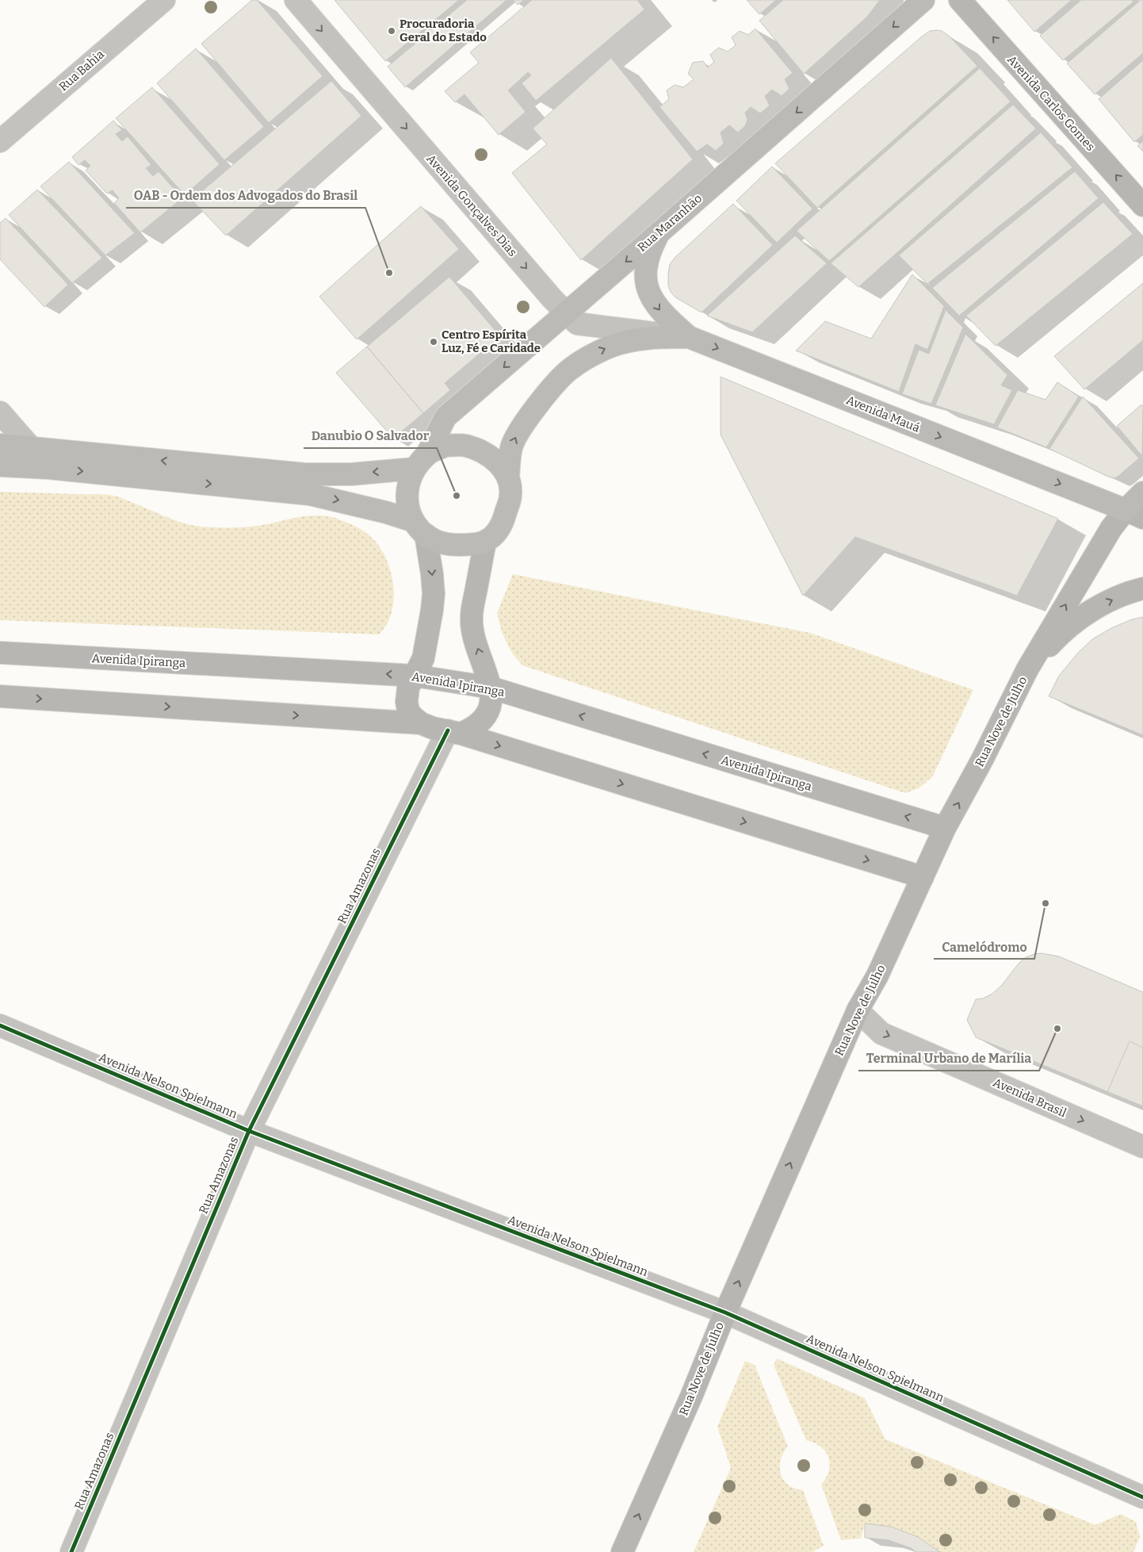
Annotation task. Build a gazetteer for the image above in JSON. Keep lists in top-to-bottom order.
{
  "streets": {
    "main road": [
      "Avenida Carlos Gomes",
      "Rua Maranhão",
      "Avenida Mauá",
      "Avenida Ipiranga",
      "Rua Nove de Julho"
    ],
    "street": [
      "Rua Bahia",
      "Avenida Gonçalves Dias",
      "Rua Amazonas",
      "Avenida Nelson Spielmann",
      "Avenida Brasil"
    ]
  },
  "crossings": [
    ["Avenida Gonçalves Dias", "Rua Maranhão"],
    ["Avenida Gonçalves Dias", "Avenida Mauá"],
    ["Rua Maranhão", "Avenida Mauá"],
    ["Avenida Mauá", "Rua Nove de Julho"],
    ["Avenida Ipiranga", "Rua Nove de Julho"],
    ["Rua Nove de Julho", "Avenida Nelson Spielmann"],
    ["Rua Nove de Julho", "Avenida Brasil"],
    ["Rua Amazonas", "Avenida Nelson Spielmann"]
  ],
  "one_way": [
    "Avenida Carlos Gomes",
    "Avenida Gonçalves Dias",
    "Rua Maranhão",
    "Avenida Mauá",
    "Rua Nove de Julho",
    "Avenida Brasil"
  ],
  "places": [
    "Procuradoria Geral do Estado",
    "OAB - Ordem dos Advogados do Brasil",
    "Centro Espírita Luz, Fé e Caridade",
    "Danubio O Salvador",
    "Camelódromo",
    "Terminal Urbano de Marília"
  ]
}
